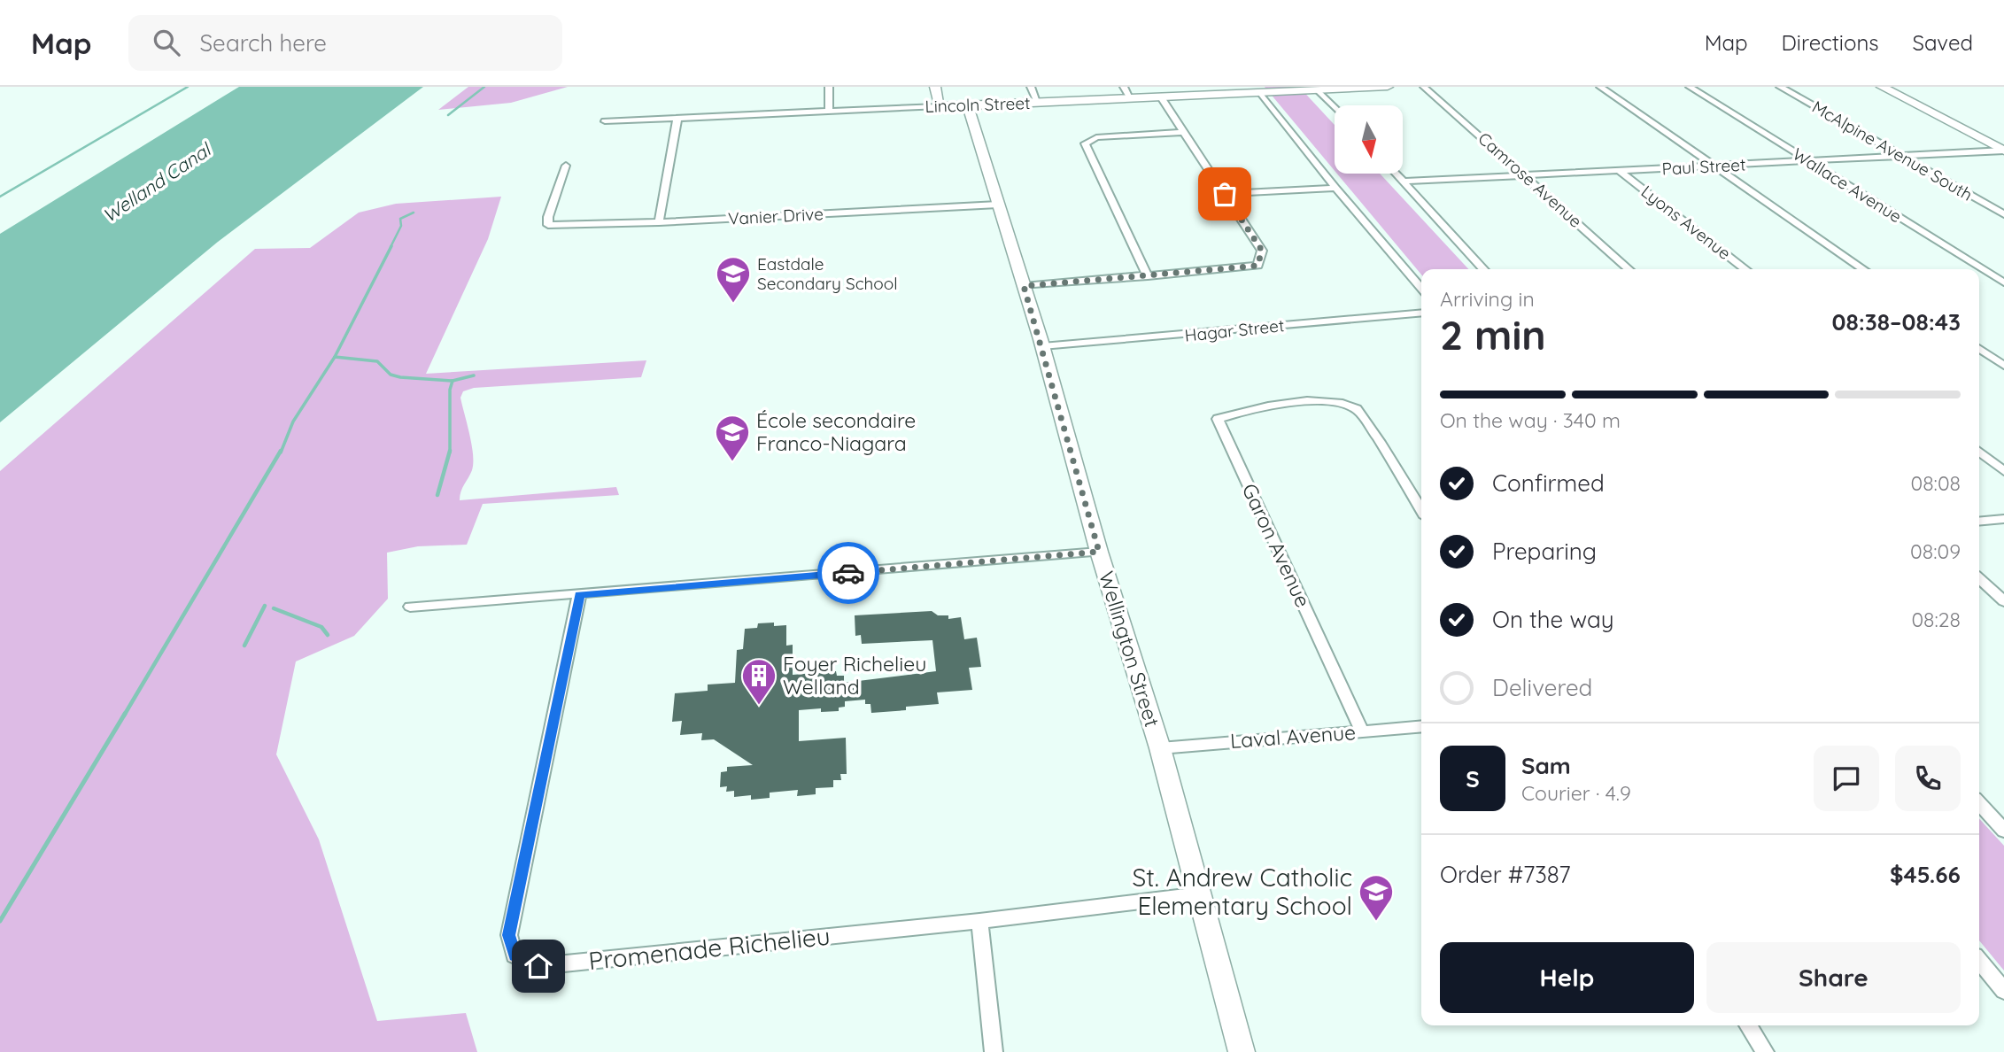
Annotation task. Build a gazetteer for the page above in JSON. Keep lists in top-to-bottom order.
{
  "streets": {
    "street": [
      "Lincoln Street",
      "McAlpine Avenue South",
      "Paul Street",
      "Camrose Avenue",
      "Wallace Avenue",
      "Vanier Drive",
      "Lyons Avenue",
      "Hagar Street",
      "Garon Avenue",
      "Wellington Street",
      "Laval Avenue",
      "Promenade Richelieu"
    ]
  },
  "crossings": [
    ["Lincoln Street", "Wellington Street"],
    ["McAlpine Avenue South", "Paul Street"],
    ["Paul Street", "Camrose Avenue"],
    ["Paul Street", "Wallace Avenue"],
    ["Paul Street", "Lyons Avenue"],
    ["Vanier Drive", "Wellington Street"],
    ["Hagar Street", "Wellington Street"],
    ["Garon Avenue", "Laval Avenue"],
    ["Wellington Street", "Laval Avenue"],
    ["Wellington Street", "Promenade Richelieu"]
  ],
  "water": ["Welland Canal"],
  "places": {
    "school or university": ["Eastdale Secondary School", "École secondaire Franco-Niagara", "St. Andrew Catholic Elementary School"],
    "building": ["Foyer Richelieu Welland"]
  },
  "north": "bottom",
  "page": {
    "header": "Map",
    "search": "Search here",
    "nav": ["Map", "Directions", "Saved"],
    "heading": ["2 min", "Arriving in", "08:38–08:43"],
    "panel": [
      "Sam",
      "Courier · 4.9",
      "Order #7387",
      "$45.66"
    ],
    "bar": "On the way · 340 m",
    "list": [
      ["Confirmed", "08:08"],
      ["Preparing", "08:09"],
      ["On the way", "08:28"],
      "Delivered"
    ],
    "round": "S",
    "buttons": ["Help", "Share"]
  }
}
